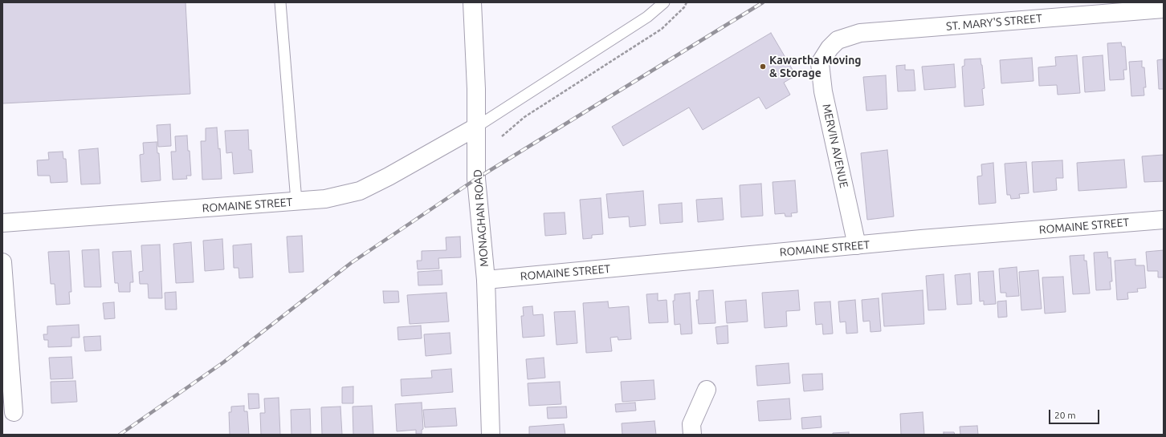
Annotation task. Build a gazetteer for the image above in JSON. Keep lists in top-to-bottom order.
{
  "streets": {
    "street": [
      "ST. MARY'S STREET",
      "MERVIN AVENUE",
      "ROMAINE STREET",
      "MONAGHAN ROAD"
    ]
  },
  "crossings": [
    ["ST. MARY'S STREET", "MERVIN AVENUE"],
    ["MERVIN AVENUE", "ROMAINE STREET"],
    ["ROMAINE STREET", "MONAGHAN ROAD"]
  ],
  "places": ["Kawartha Moving & Storage"],
  "scale_bar": "20 m"
}
